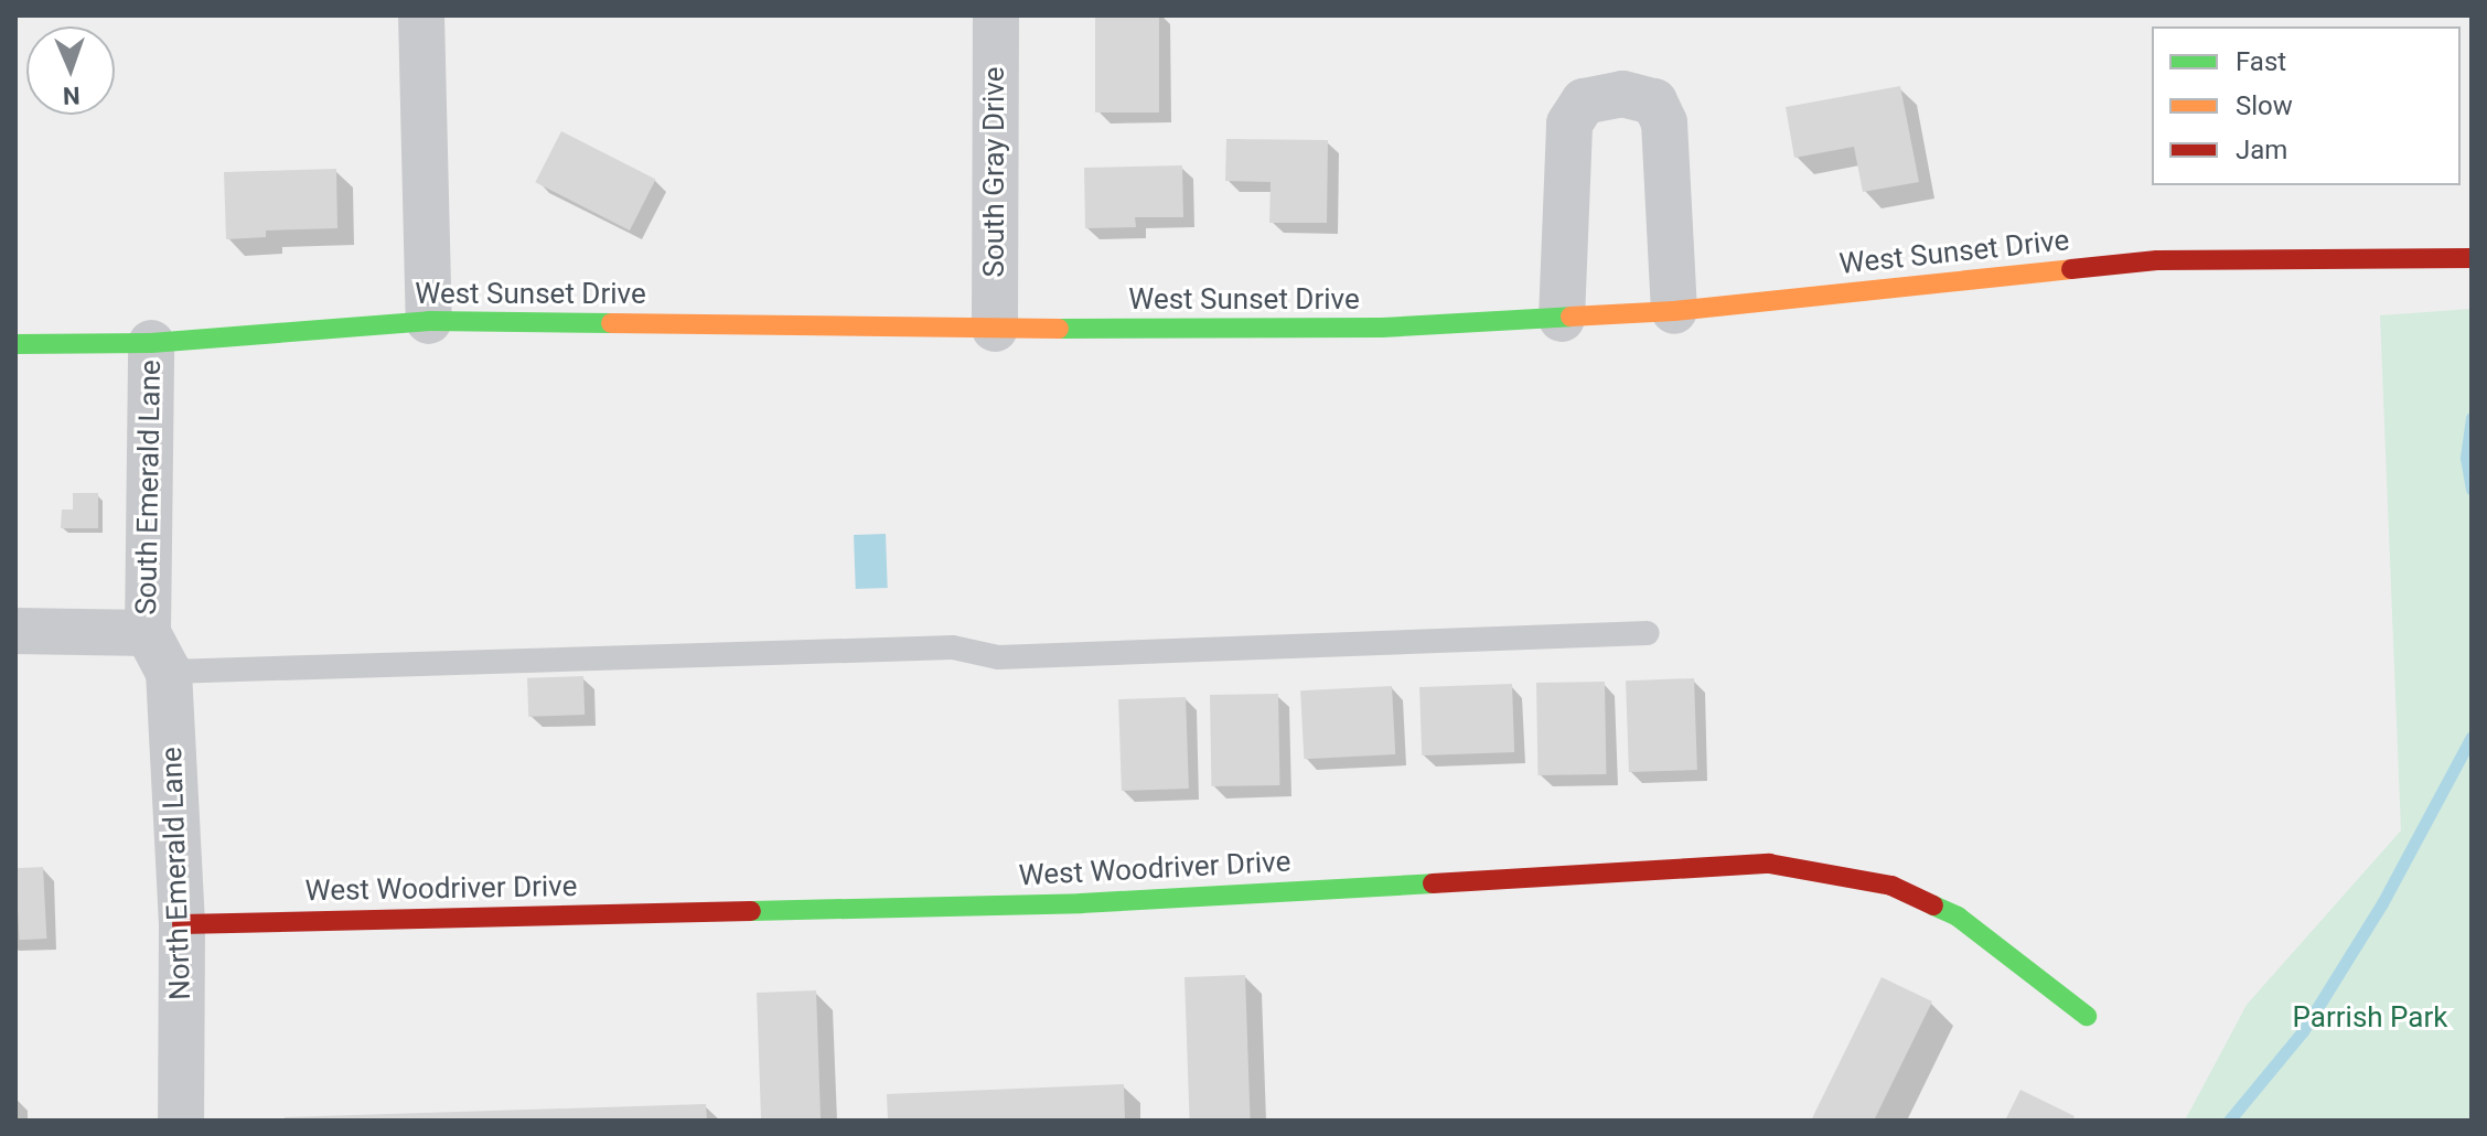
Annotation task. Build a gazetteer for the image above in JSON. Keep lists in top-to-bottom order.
{
  "streets": {
    "street": [
      "South Gray Drive",
      "West Sunset Drive",
      "South Emerald Lane",
      "West Woodriver Drive",
      "North Emerald Lane"
    ]
  },
  "crossings": [
    ["South Gray Drive", "West Sunset Drive"],
    ["West Sunset Drive", "South Emerald Lane"],
    ["South Emerald Lane", "North Emerald Lane"],
    ["West Woodriver Drive", "North Emerald Lane"]
  ],
  "parks": ["Parrish Park"],
  "legend": ["Fast", "Slow", "Jam"],
  "north": "bottom"
}
